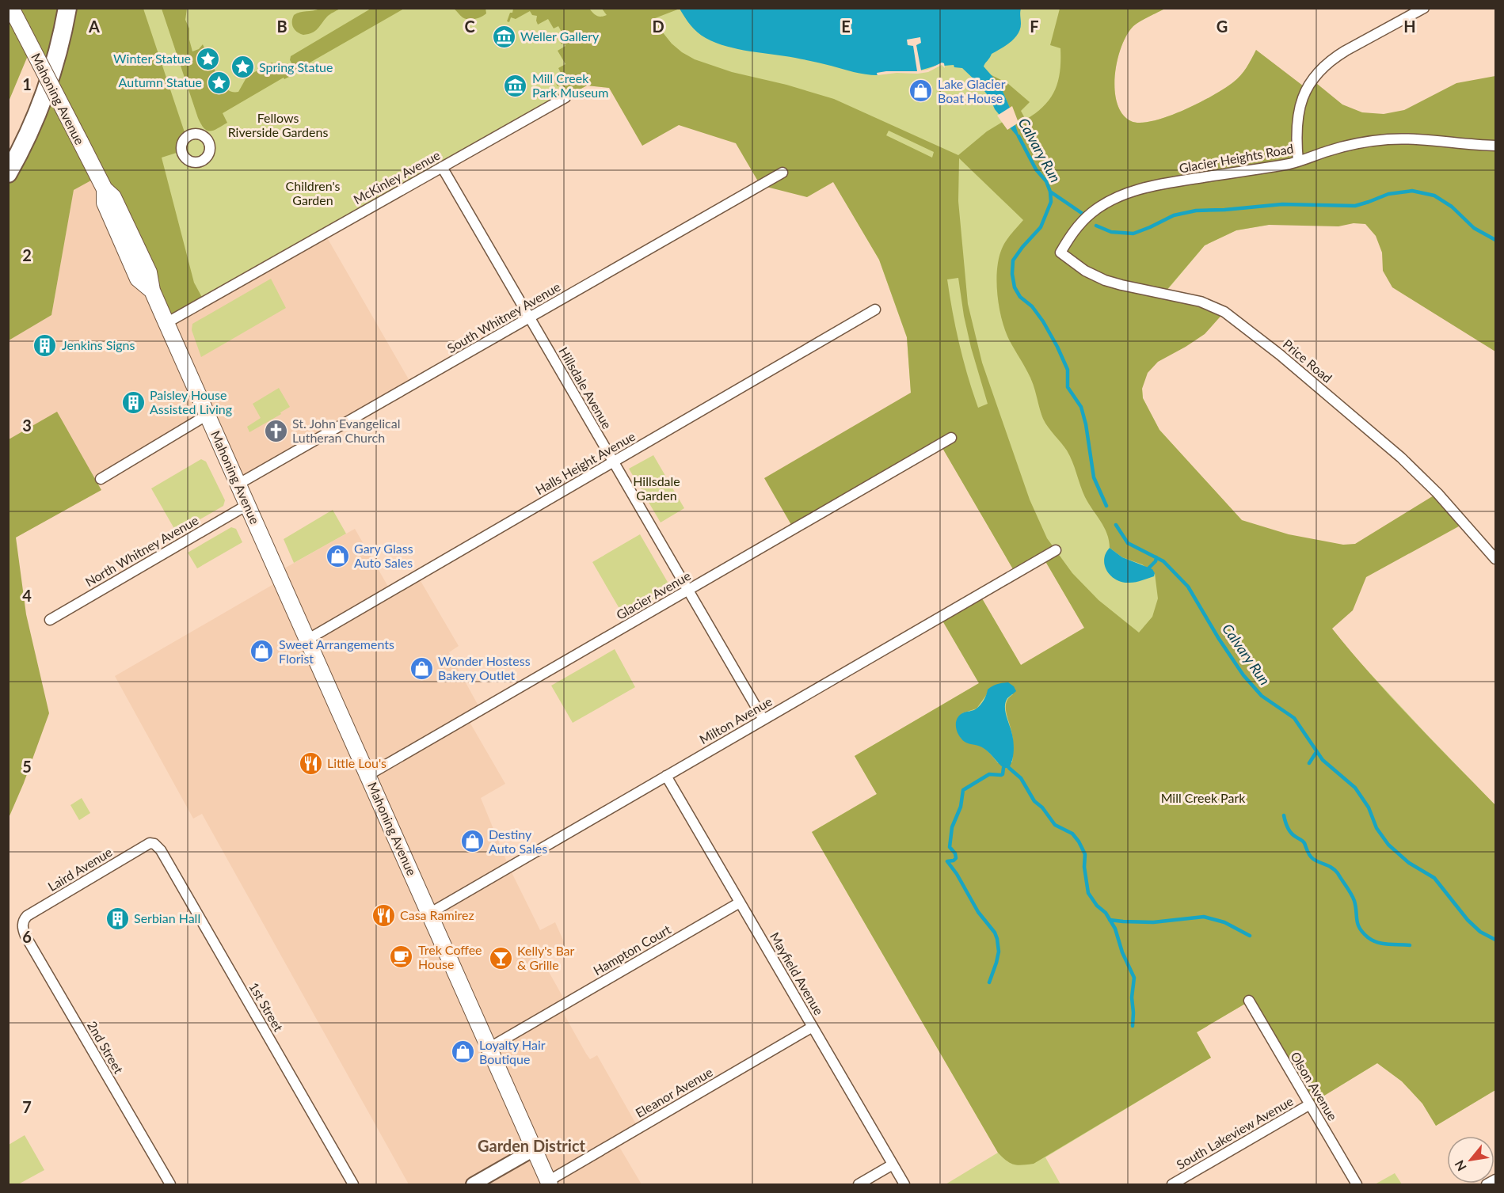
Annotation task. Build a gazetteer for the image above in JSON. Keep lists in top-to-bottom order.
{
  "streets": {
    "main road": ["Mahoning Avenue"],
    "street": [
      "Glacier Heights Road",
      "McKinley Avenue",
      "South Whitney Avenue",
      "Price Road",
      "Hillsdale Avenue",
      "Halls Height Avenue",
      "North Whitney Avenue",
      "Glacier Avenue",
      "Milton Avenue",
      "Laird Avenue",
      "Hampton Court",
      "Mayfield Avenue",
      "1st Street",
      "2nd Street",
      "Olson Avenue",
      "Eleanor Avenue",
      "South Lakeview Avenue"
    ]
  },
  "crossings": [
    ["Mahoning Avenue", "McKinley Avenue"],
    ["Mahoning Avenue", "South Whitney Avenue"],
    ["Mahoning Avenue", "Halls Height Avenue"],
    ["Mahoning Avenue", "North Whitney Avenue"],
    ["Mahoning Avenue", "Glacier Avenue"],
    ["Mahoning Avenue", "Milton Avenue"],
    ["Mahoning Avenue", "Hampton Court"],
    ["Mahoning Avenue", "Eleanor Avenue"],
    ["Glacier Heights Road", "Price Road"],
    ["McKinley Avenue", "Hillsdale Avenue"],
    ["South Whitney Avenue", "Hillsdale Avenue"],
    ["Hillsdale Avenue", "Halls Height Avenue"],
    ["Hillsdale Avenue", "Glacier Avenue"],
    ["Hillsdale Avenue", "Milton Avenue"],
    ["Milton Avenue", "Mayfield Avenue"],
    ["Laird Avenue", "1st Street"],
    ["Laird Avenue", "2nd Street"],
    ["Hampton Court", "Mayfield Avenue"],
    ["Mayfield Avenue", "Eleanor Avenue"],
    ["Olson Avenue", "South Lakeview Avenue"]
  ],
  "districts": ["Garden District"],
  "water": ["Calvary Run"],
  "parks": [
    "Fellows Riverside Gardens",
    "Children's Garden",
    "Hillsdale Garden",
    "Mill Creek Park"
  ],
  "places": {
    "museum": ["Weller Gallery", "Mill Creek Park Museum"],
    "place": ["Winter Statue", "Spring Statue", "Autumn Statue"],
    "shop": [
      "Lake Glacier Boat House",
      "Gary Glass Auto Sales",
      "Sweet Arrangements Florist",
      "Wonder Hostess Bakery Outlet",
      "Destiny Auto Sales",
      "Loyalty Hair Boutique"
    ],
    "building": ["Jenkins Signs", "Paisley House Assisted Living", "Serbian Hall"],
    "church": ["St. John Evangelical Lutheran Church"],
    "restaurant": ["Little Lou's", "Casa Ramirez"],
    "cafe": ["Trek Coffee House"],
    "bar": ["Kelly's Bar & Grille"]
  },
  "north": "bottom left",
  "grid": {
    "columns": [
      "A",
      "B",
      "C",
      "D",
      "E",
      "F",
      "G",
      "H"
    ],
    "rows": [
      "1",
      "2",
      "3",
      "4",
      "5",
      "6",
      "7"
    ]
  }
}
